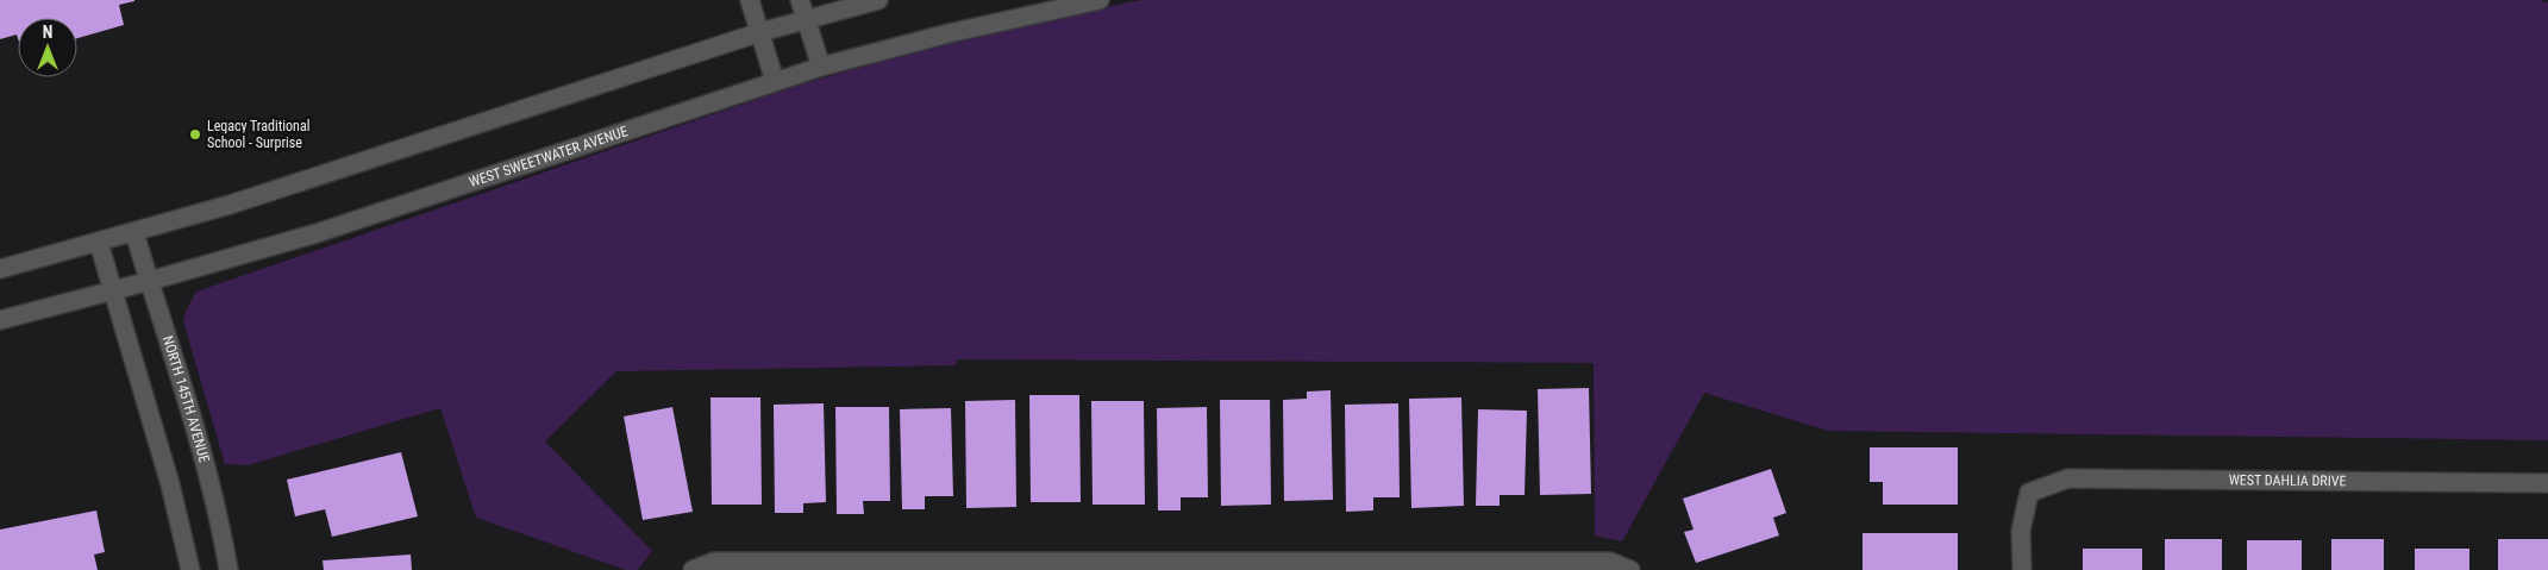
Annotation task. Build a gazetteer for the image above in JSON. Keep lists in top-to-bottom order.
{
  "streets": {
    "street": ["WEST SWEETWATER AVENUE", "NORTH 145TH AVENUE", "WEST DAHLIA DRIVE"]
  },
  "crossings": [
    ["WEST SWEETWATER AVENUE", "NORTH 145TH AVENUE"]
  ],
  "places": ["Legacy Traditional School - Surprise"],
  "north": "top"
}
